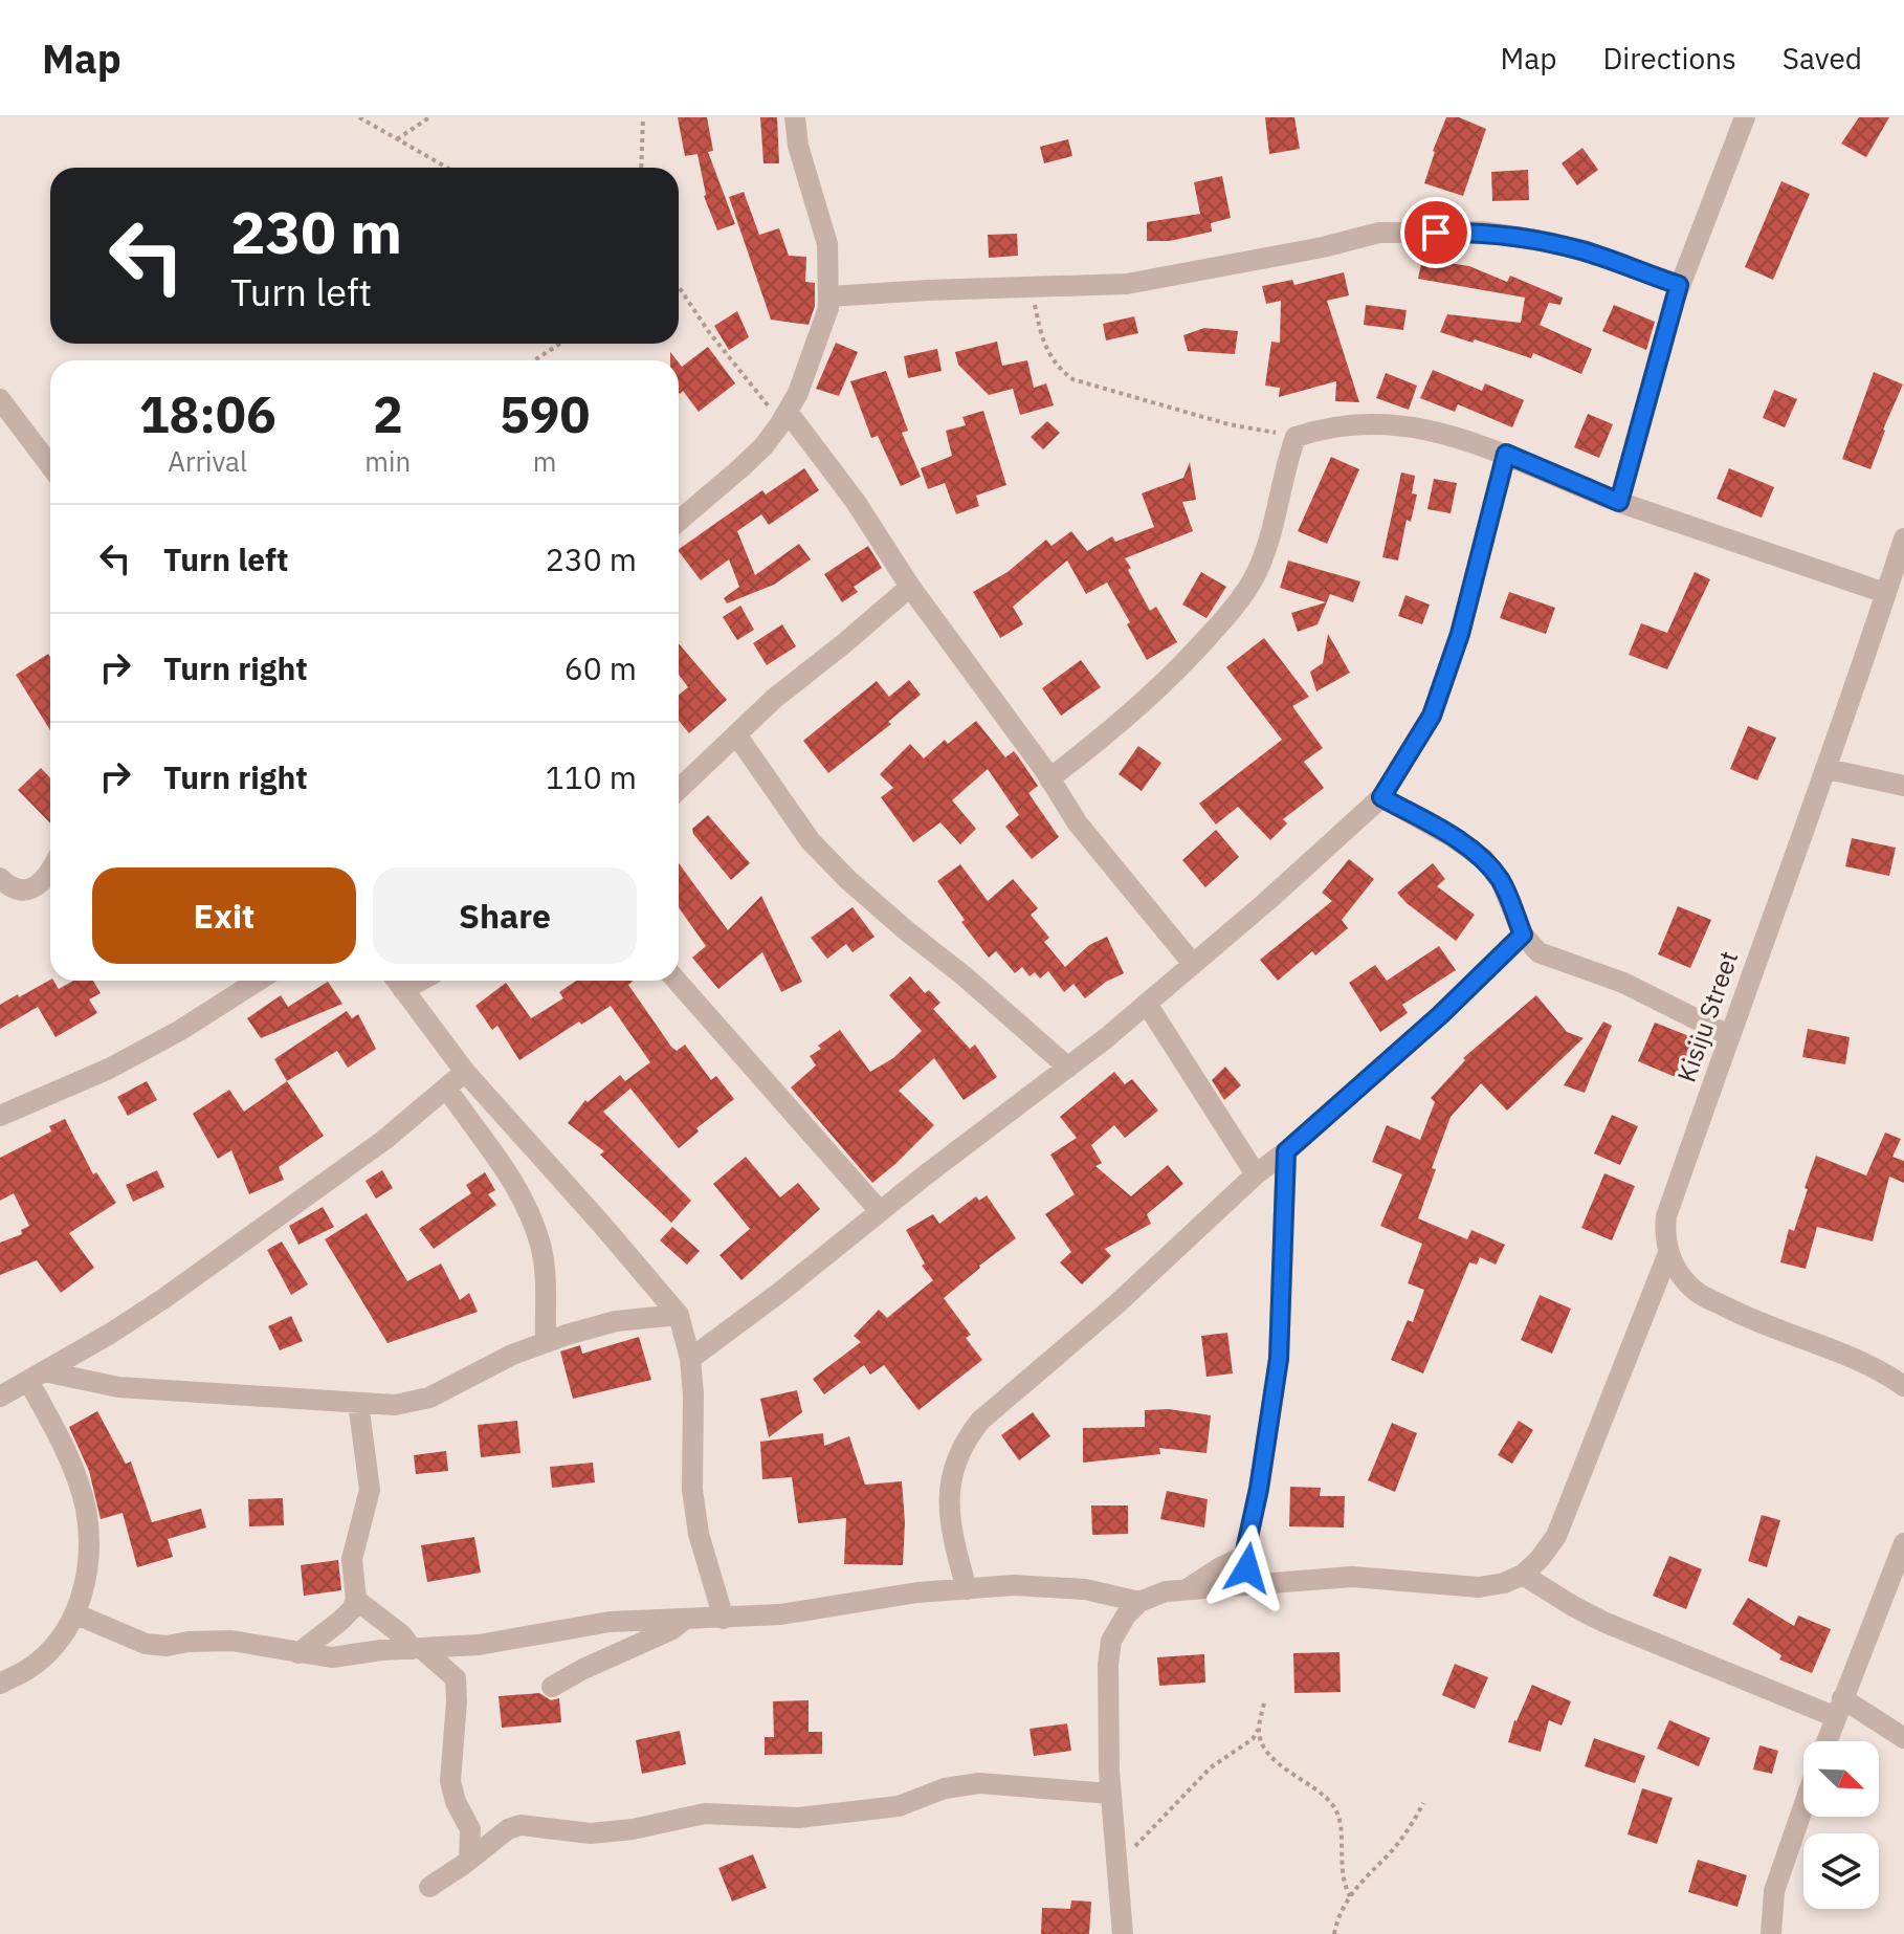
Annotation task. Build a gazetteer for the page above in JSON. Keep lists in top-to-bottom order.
{
  "streets": {
    "street": ["Kisiju Street"]
  },
  "north": "bottom right",
  "page": {
    "header": "Map",
    "nav": ["Map", "Directions", "Saved"],
    "turn": ["230 m", "Turn left"],
    "eta": [
      "18:06",
      "Arrival",
      "2",
      "min",
      "590",
      "m"
    ],
    "list": [
      {
        "name": "Turn left",
        "value": "230 m"
      },
      {
        "name": "Turn right",
        "value": "60 m"
      },
      {
        "name": "Turn right",
        "value": "110 m"
      }
    ],
    "buttons": ["Exit", "Share"]
  }
}
